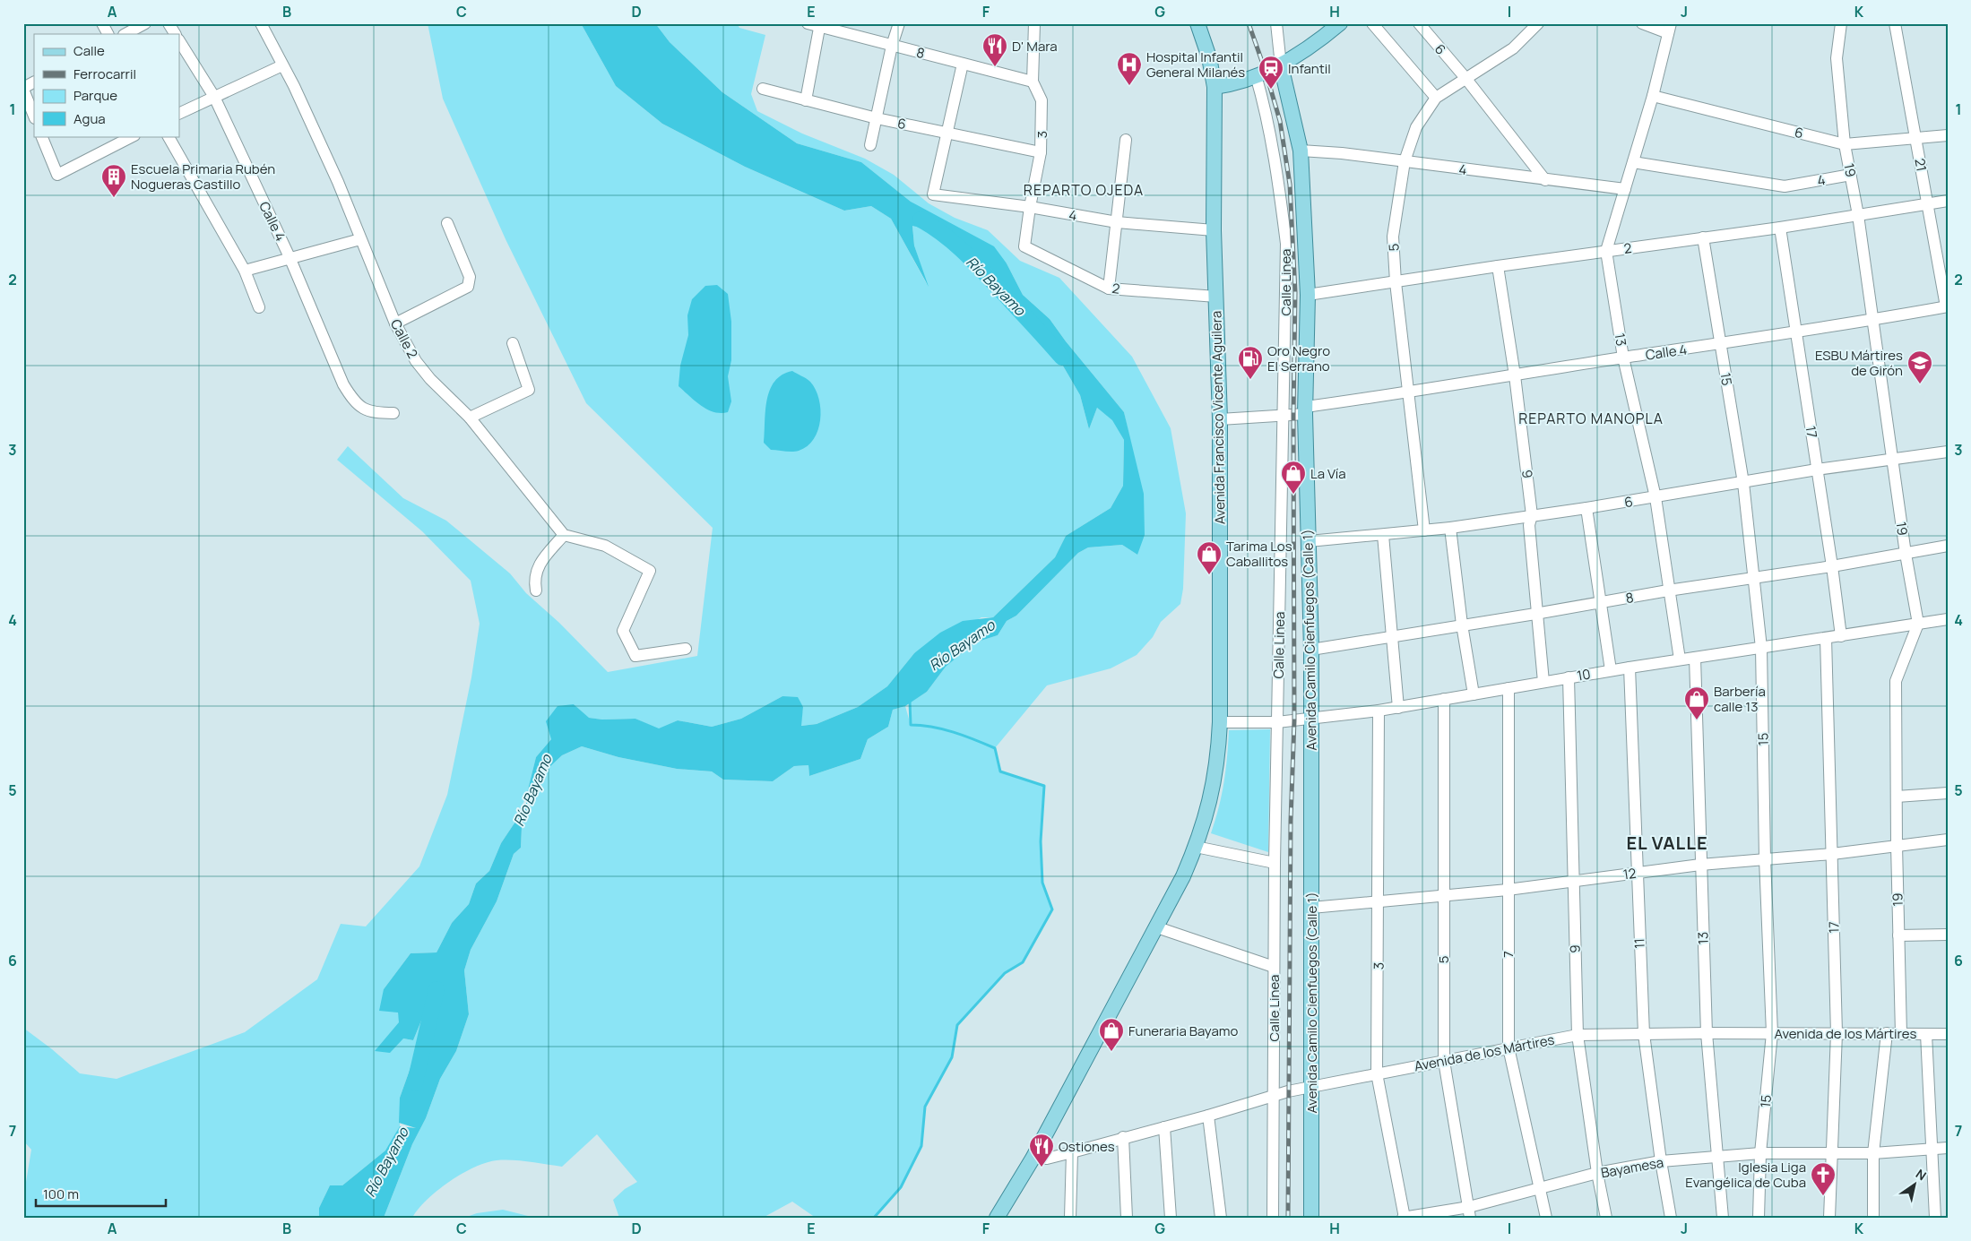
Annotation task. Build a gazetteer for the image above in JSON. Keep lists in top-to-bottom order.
{
  "streets": {
    "main road": ["Avenida Francisco Vicente Aguilera", "Avenida Camilo Cienfuegos (Calle 1)"],
    "street": [
      "6",
      "8",
      "3",
      "21",
      "4",
      "19",
      "Calle 4",
      "5",
      "2",
      "Calle Linea",
      "Calle 2",
      "13",
      "15",
      "17",
      "9",
      "10",
      "12",
      "11",
      "7",
      "Avenida de los Mártires",
      "Bayamesa"
    ]
  },
  "crossings": [
    ["6", "3"],
    ["6", "21"],
    ["6", "4"],
    ["6", "19"],
    ["6", "5"],
    ["6", "13"],
    ["6", "15"],
    ["6", "17"],
    ["6", "9"],
    ["6", "Avenida Camilo Cienfuegos (Calle 1)"],
    ["8", "3"],
    ["8", "19"],
    ["8", "13"],
    ["8", "15"],
    ["8", "17"],
    ["8", "9"],
    ["8", "Avenida Camilo Cienfuegos (Calle 1)"],
    ["3", "4"],
    ["3", "2"],
    ["3", "10"],
    ["3", "12"],
    ["3", "Avenida de los Mártires"],
    ["3", "Bayamesa"],
    ["21", "Calle 4"],
    ["21", "2"],
    ["4", "19"],
    ["4", "5"],
    ["4", "13"],
    ["4", "Avenida Francisco Vicente Aguilera"],
    ["4", "Avenida Camilo Cienfuegos (Calle 1)"],
    ["19", "Calle 4"],
    ["19", "2"],
    ["19", "10"],
    ["19", "12"],
    ["19", "Avenida de los Mártires"],
    ["Calle 4", "5"],
    ["Calle 4", "Calle Linea"],
    ["Calle 4", "13"],
    ["Calle 4", "15"],
    ["Calle 4", "Avenida Francisco Vicente Aguilera"],
    ["Calle 4", "17"],
    ["Calle 4", "9"],
    ["Calle 4", "Avenida Camilo Cienfuegos (Calle 1)"],
    ["5", "2"],
    ["5", "10"],
    ["5", "12"],
    ["5", "Avenida de los Mártires"],
    ["5", "Bayamesa"],
    ["2", "13"],
    ["2", "15"],
    ["2", "Avenida Francisco Vicente Aguilera"],
    ["2", "17"],
    ["2", "9"],
    ["2", "Avenida Camilo Cienfuegos (Calle 1)"],
    ["Calle Linea", "10"],
    ["Calle Linea", "Avenida de los Mártires"],
    ["13", "10"],
    ["13", "12"],
    ["13", "Avenida de los Mártires"],
    ["13", "Bayamesa"],
    ["15", "10"],
    ["15", "12"],
    ["15", "Avenida de los Mártires"],
    ["15", "Bayamesa"],
    ["Avenida Francisco Vicente Aguilera", "10"],
    ["Avenida Francisco Vicente Aguilera", "Avenida de los Mártires"],
    ["17", "10"],
    ["17", "12"],
    ["17", "Avenida de los Mártires"],
    ["17", "Bayamesa"],
    ["9", "10"],
    ["9", "12"],
    ["9", "Avenida de los Mártires"],
    ["9", "Bayamesa"],
    ["Avenida Camilo Cienfuegos (Calle 1)", "10"],
    ["Avenida Camilo Cienfuegos (Calle 1)", "12"],
    ["Avenida Camilo Cienfuegos (Calle 1)", "Avenida de los Mártires"],
    ["10", "11"],
    ["10", "7"],
    ["12", "11"],
    ["12", "7"],
    ["11", "Avenida de los Mártires"],
    ["11", "Bayamesa"],
    ["7", "Avenida de los Mártires"],
    ["7", "Bayamesa"]
  ],
  "districts": ["REPARTO OJEDA", "REPARTO MANOPLA", "EL VALLE"],
  "water": ["Río Bayamo"],
  "places": {
    "restaurant": ["D' Mara", "Ostiones"],
    "hospital": ["Hospital Infantil General Milanés"],
    "station": ["Infantil"],
    "building": ["Escuela Primaria Rubén Nogueras Castillo"],
    "fuel station": ["Oro Negro El Serrano"],
    "school or university": ["ESBU Mártires de Girón"],
    "shop": [
      "La Vía",
      "Tarima Los Caballitos",
      "Barbería calle 13",
      "Funeraria Bayamo"
    ],
    "church": ["Iglesia Liga Evangélica de Cuba"]
  },
  "legend": [
    "Calle",
    "Ferrocarril",
    "Parque",
    "Agua"
  ],
  "scale_bar": "100 m",
  "north": "top right",
  "grid": {
    "columns": [
      "A",
      "B",
      "C",
      "D",
      "E",
      "F",
      "G",
      "H",
      "I",
      "J",
      "K"
    ],
    "rows": [
      "1",
      "2",
      "3",
      "4",
      "5",
      "6",
      "7"
    ]
  }
}
